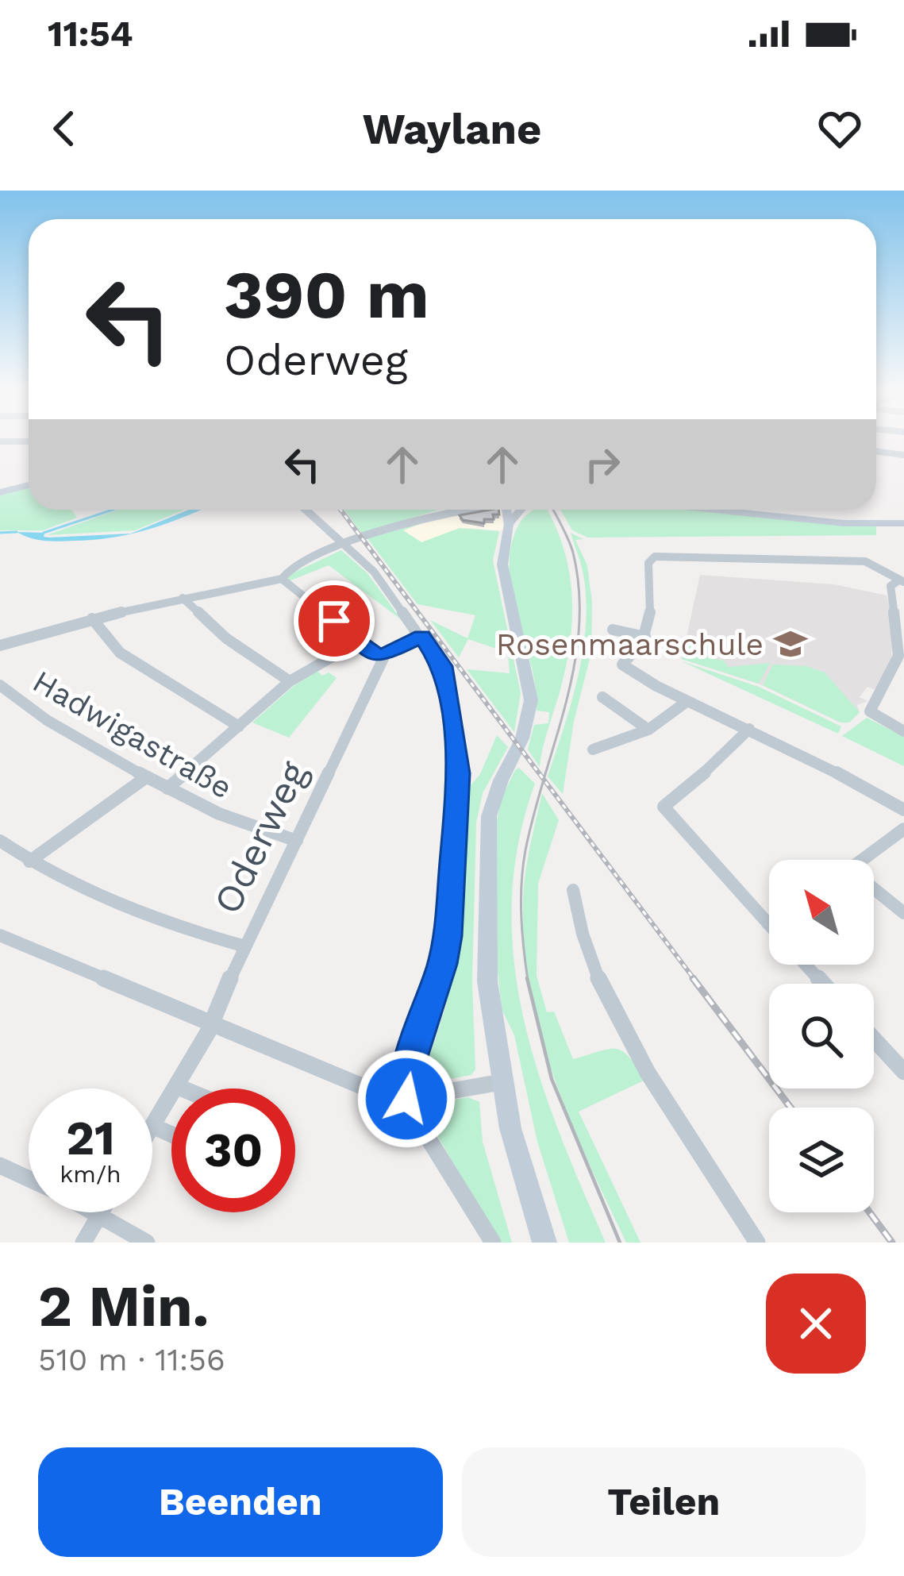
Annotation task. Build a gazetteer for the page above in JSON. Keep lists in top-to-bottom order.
{
  "streets": {
    "street": ["Hadwigastraße", "Oderweg"]
  },
  "crossings": [
    ["Hadwigastraße", "Oderweg"]
  ],
  "places": {
    "school or university": ["Rosenmaarschule"]
  },
  "north": "top left",
  "page": {
    "status": "11:54",
    "header": "Waylane",
    "turn": ["390 m", "Oderweg"],
    "speed": "21 km/h",
    "limit": "30",
    "heading": ["2 Min.", "510 m · 11:56"],
    "buttons": ["Beenden", "Teilen"]
  }
}
